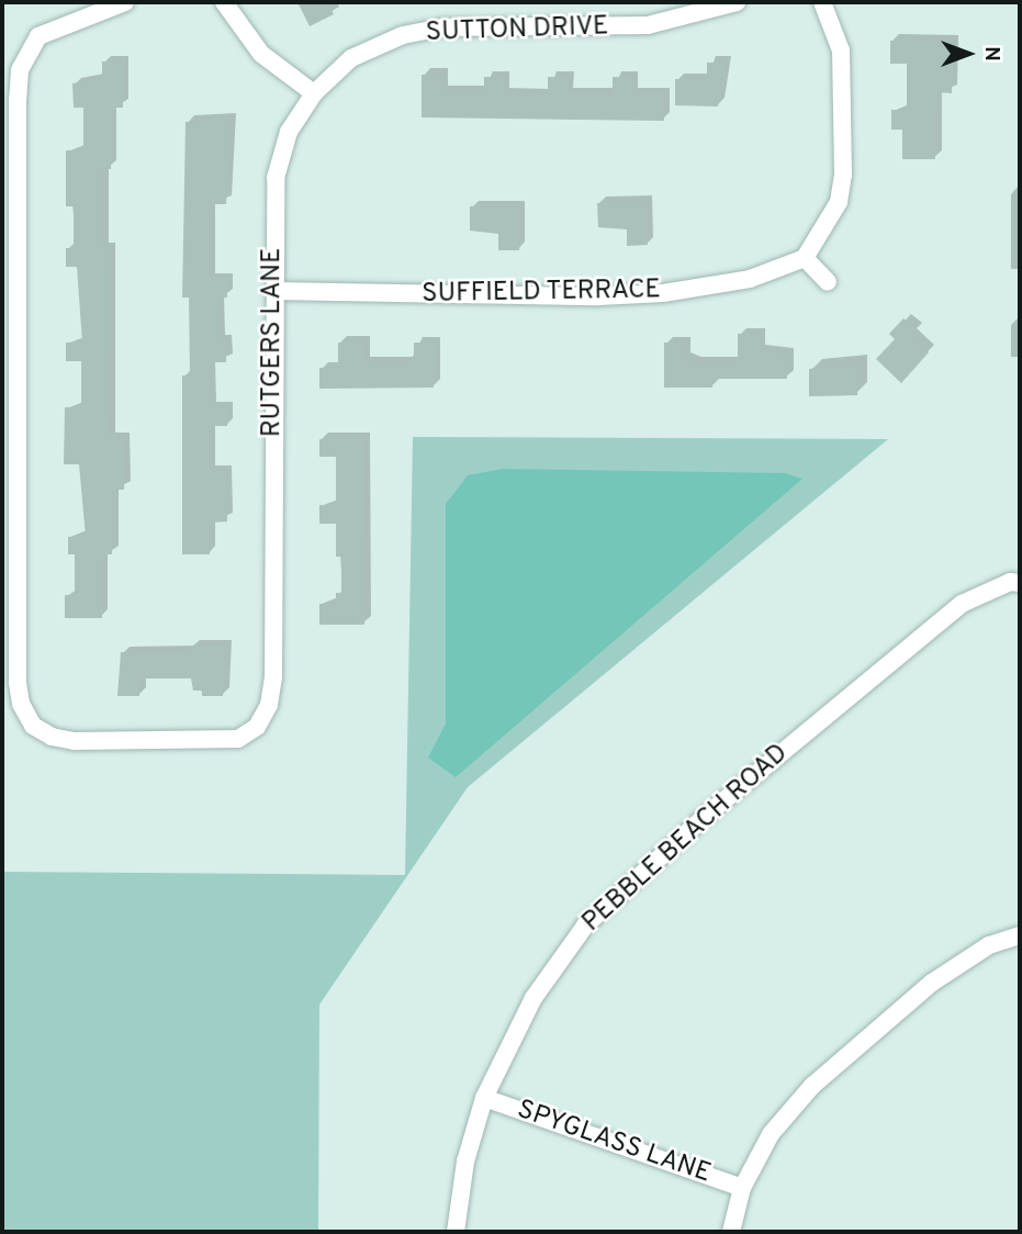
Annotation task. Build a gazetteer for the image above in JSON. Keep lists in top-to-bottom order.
{
  "streets": {
    "street": [
      "SUTTON DRIVE",
      "SUFFIELD TERRACE",
      "RUTGERS LANE",
      "PEBBLE BEACH ROAD",
      "SPYGLASS LANE"
    ]
  },
  "crossings": [
    ["SUTTON DRIVE", "RUTGERS LANE"],
    ["SUFFIELD TERRACE", "RUTGERS LANE"],
    ["PEBBLE BEACH ROAD", "SPYGLASS LANE"]
  ],
  "north": "right"
}
